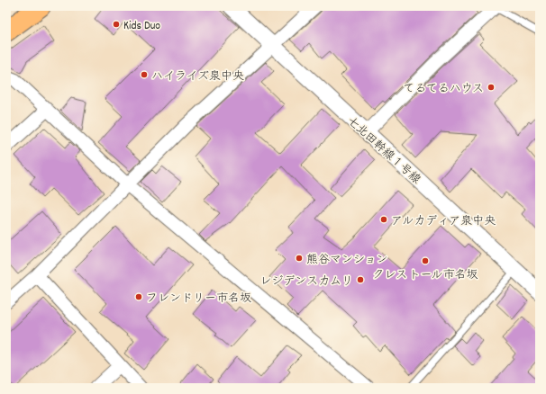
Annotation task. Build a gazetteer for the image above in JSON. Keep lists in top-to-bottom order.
{
  "streets": {
    "street": ["七北田幹線１号線"]
  },
  "places": [
    "Kids Duo",
    "ハイライズ泉中央",
    "てるてるハウス",
    "アルカディア泉中央",
    "熊谷マンション",
    "クレストール市名坂",
    "レジデンスカムリ",
    "フレンドリー市名坂"
  ]
}
